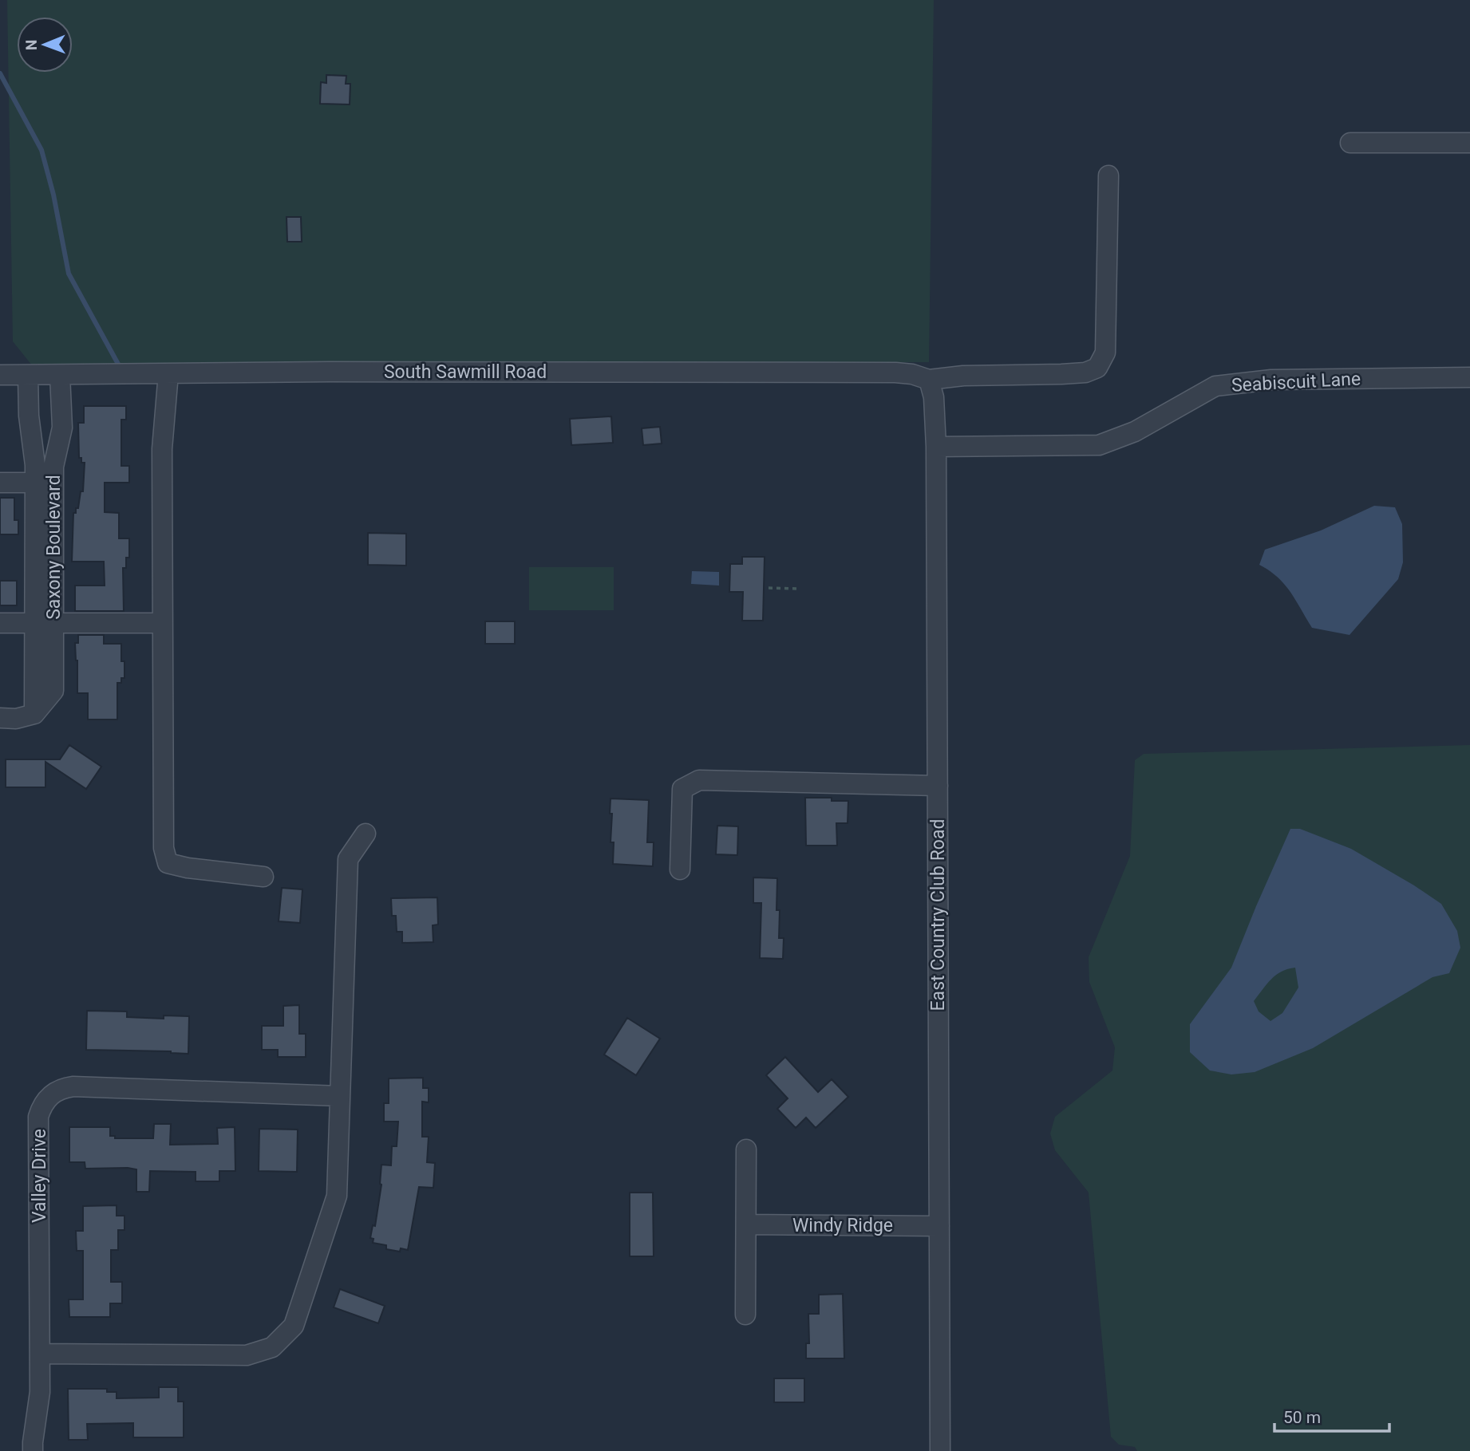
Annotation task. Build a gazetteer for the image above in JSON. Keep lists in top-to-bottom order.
{
  "streets": {
    "street": [
      "South Sawmill Road",
      "Seabiscuit Lane",
      "Saxony Boulevard",
      "East Country Club Road",
      "Valley Drive",
      "Windy Ridge"
    ]
  },
  "crossings": [
    ["South Sawmill Road", "Saxony Boulevard"],
    ["South Sawmill Road", "East Country Club Road"],
    ["Seabiscuit Lane", "East Country Club Road"],
    ["East Country Club Road", "Windy Ridge"]
  ],
  "scale_bar": "50 m",
  "north": "left"
}
